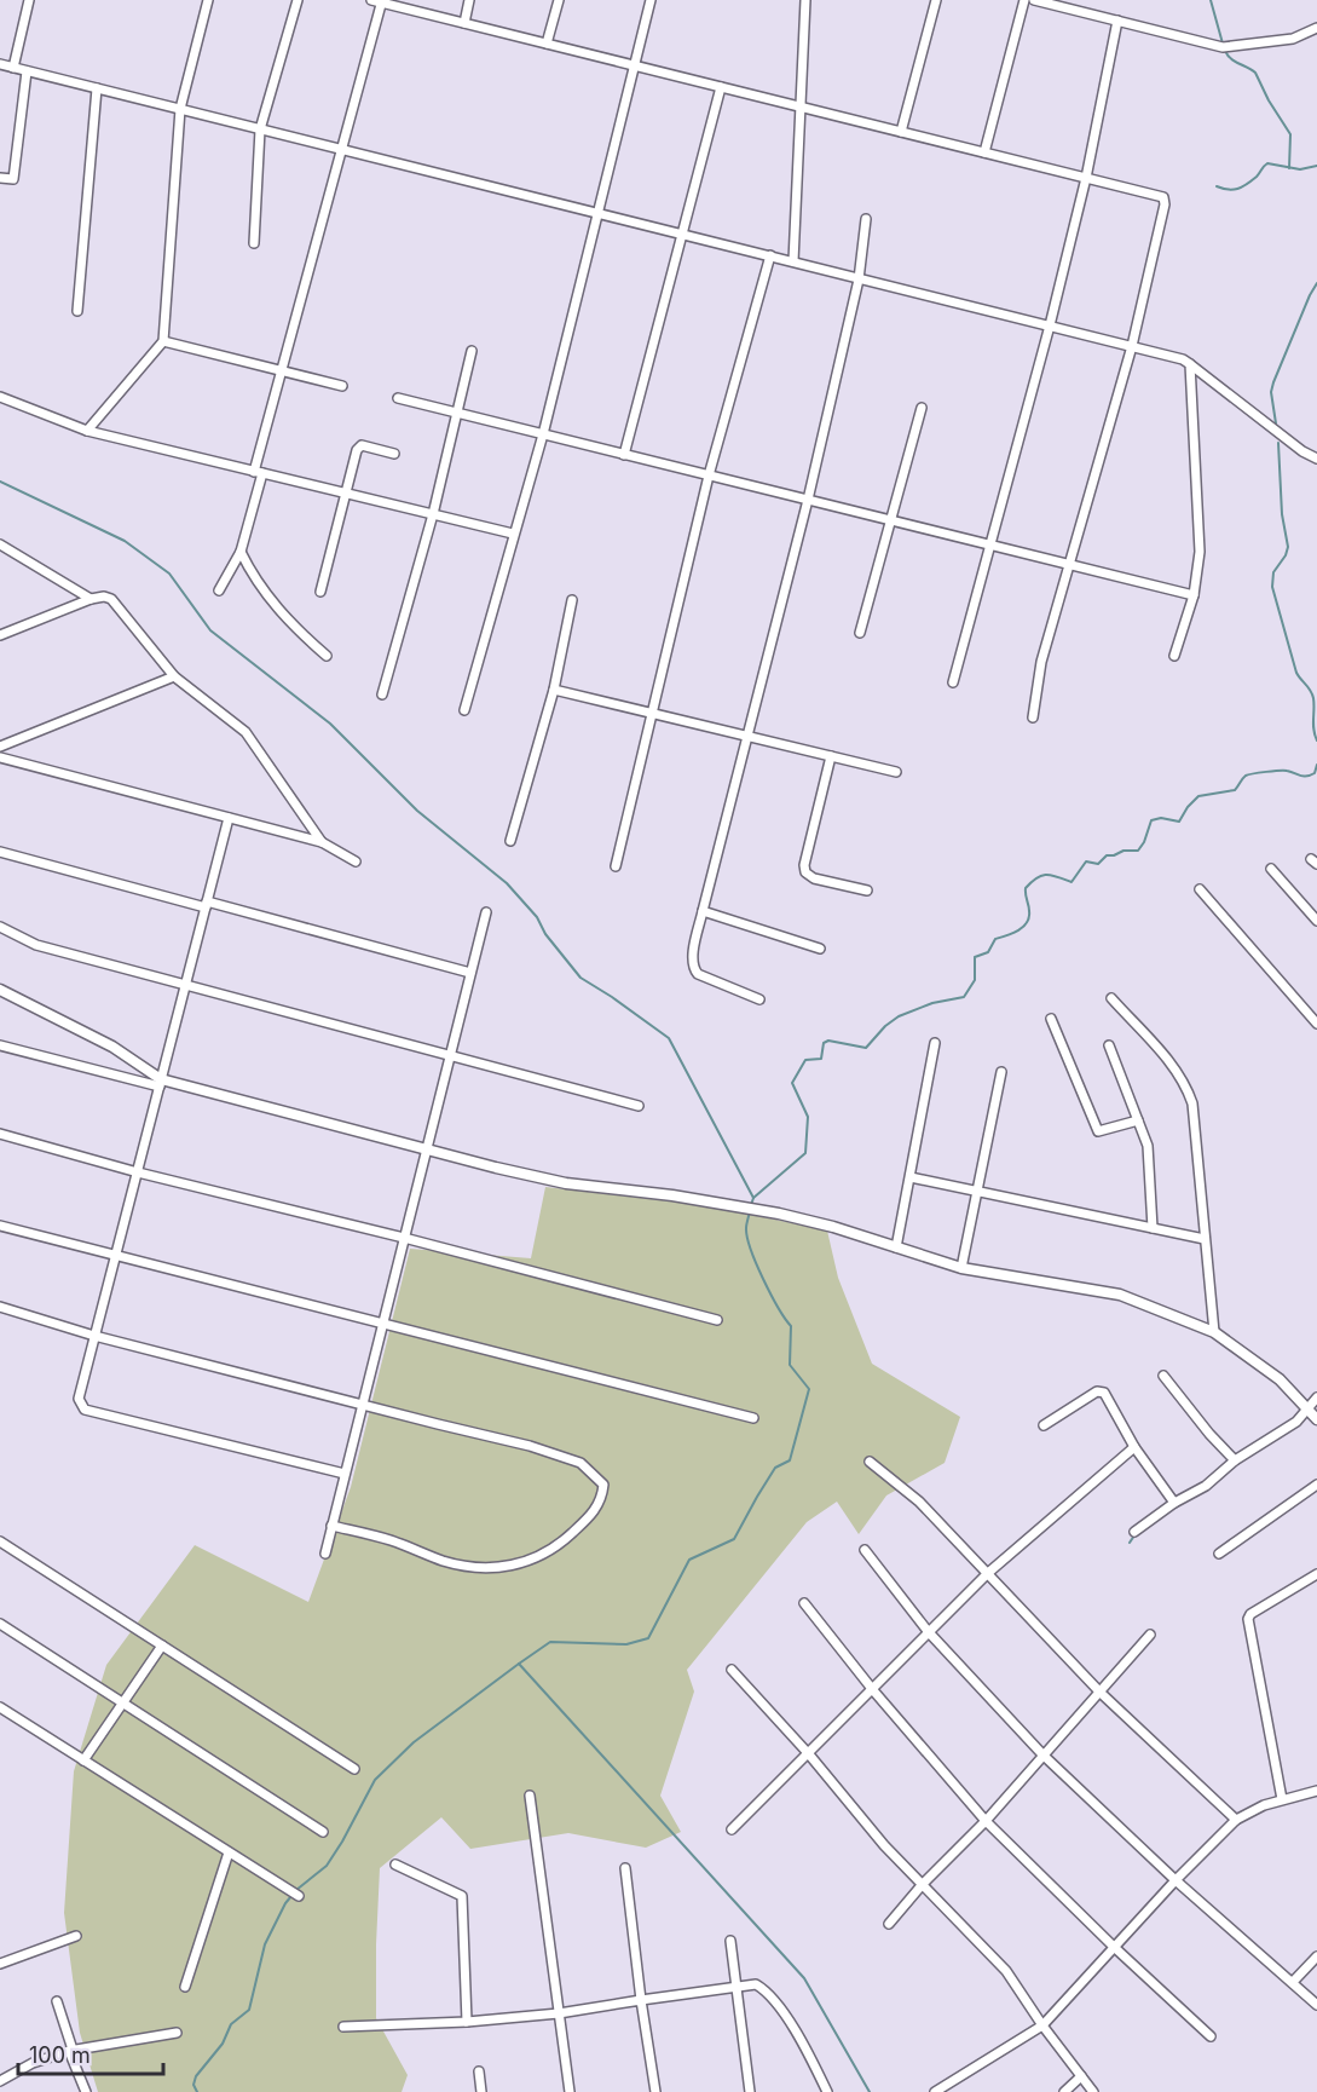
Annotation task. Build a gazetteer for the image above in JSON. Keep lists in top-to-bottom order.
{
  "scale_bar": "100 m"
}
